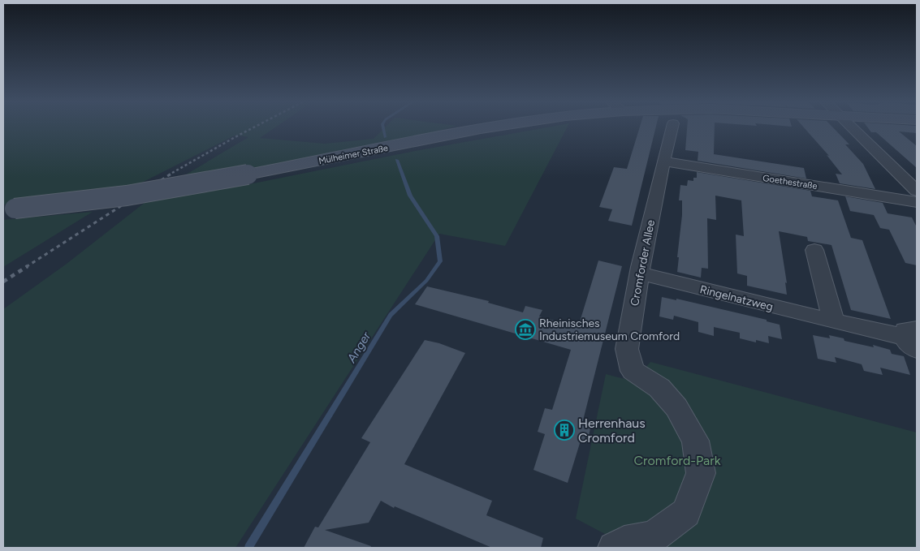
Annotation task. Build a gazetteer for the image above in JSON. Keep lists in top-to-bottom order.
{
  "streets": {
    "main road": ["Mülheimer Straße"],
    "street": ["Goethestraße", "Cromforder Allee", "Ringelnatzweg"]
  },
  "crossings": [
    ["Goethestraße", "Cromforder Allee"],
    ["Cromforder Allee", "Ringelnatzweg"]
  ],
  "water": ["Anger"],
  "parks": ["Cromford-Park"],
  "places": {
    "museum": ["Rheinisches Industriemuseum Cromford"],
    "building": ["Herrenhaus Cromford"]
  }
}
